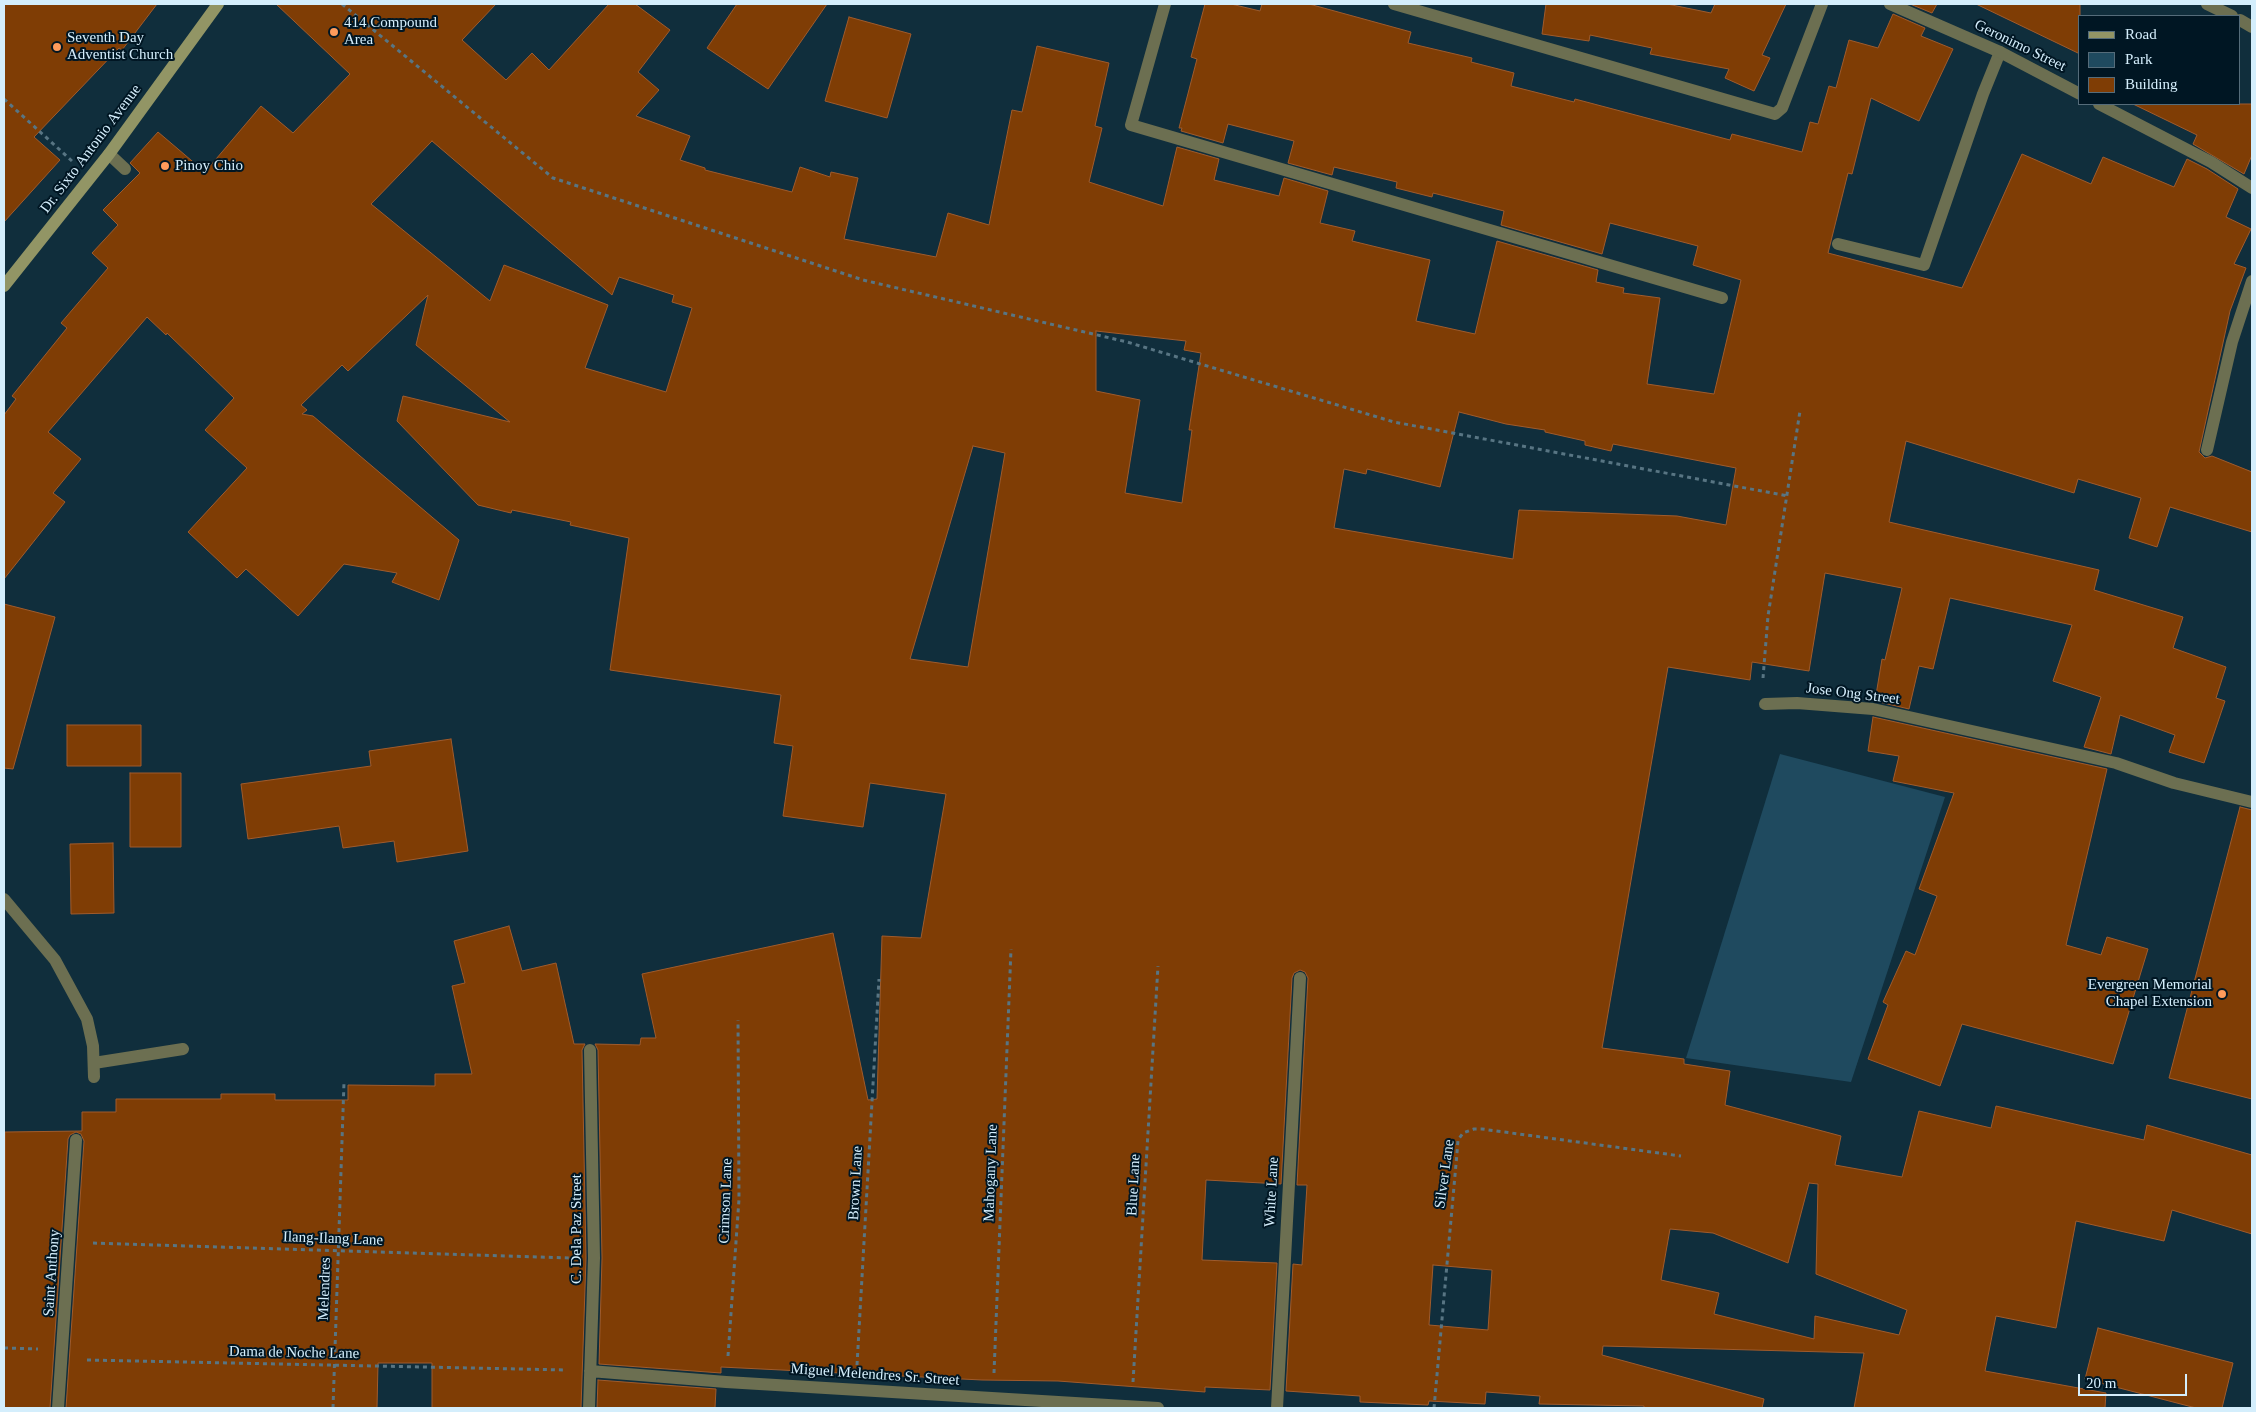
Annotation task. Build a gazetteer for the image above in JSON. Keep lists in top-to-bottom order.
{
  "streets": {
    "main road": ["Dr. Sixto Antonio Avenue"],
    "street": [
      "Geronimo Street",
      "Jose Ong Street",
      "White Lane",
      "C. Dela Paz Street",
      "Saint Anthony",
      "Miguel Melendres Sr. Street"
    ],
    "path": [
      "Mahogany Lane",
      "Silver Lane",
      "Brown Lane",
      "Blue Lane",
      "Crimson Lane",
      "Ilang-Ilang Lane",
      "Melendres",
      "Dama de Noche Lane"
    ]
  },
  "crossings": [
    ["Mahogany Lane", "Miguel Melendres Sr. Street"],
    ["Brown Lane", "Miguel Melendres Sr. Street"],
    ["Blue Lane", "Miguel Melendres Sr. Street"],
    ["Crimson Lane", "Miguel Melendres Sr. Street"],
    ["C. Dela Paz Street", "Ilang-Ilang Lane"],
    ["C. Dela Paz Street", "Dama de Noche Lane"],
    ["C. Dela Paz Street", "Miguel Melendres Sr. Street"],
    ["Ilang-Ilang Lane", "Saint Anthony"],
    ["Ilang-Ilang Lane", "Melendres"],
    ["Saint Anthony", "Dama de Noche Lane"],
    ["Melendres", "Dama de Noche Lane"],
    ["Dama de Noche Lane", "Miguel Melendres Sr. Street"]
  ],
  "places": [
    "414 Compound Area",
    "Seventh Day Adventist Church",
    "Pinoy Chio",
    "Evergreen Memorial Chapel Extension"
  ],
  "legend": ["Road", "Park", "Building"],
  "scale_bar": "20 m"
}
